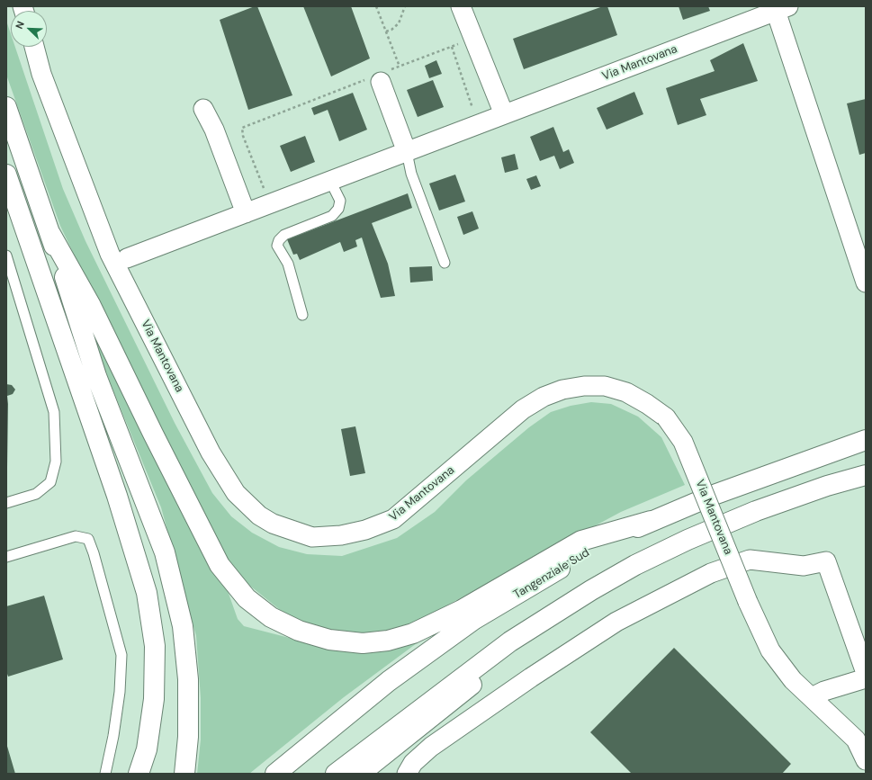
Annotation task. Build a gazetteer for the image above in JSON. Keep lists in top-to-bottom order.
{
  "streets": {
    "highway": ["Tangenziale Sud"],
    "street": ["Via Mantovana"]
  },
  "north": "top left"
}
